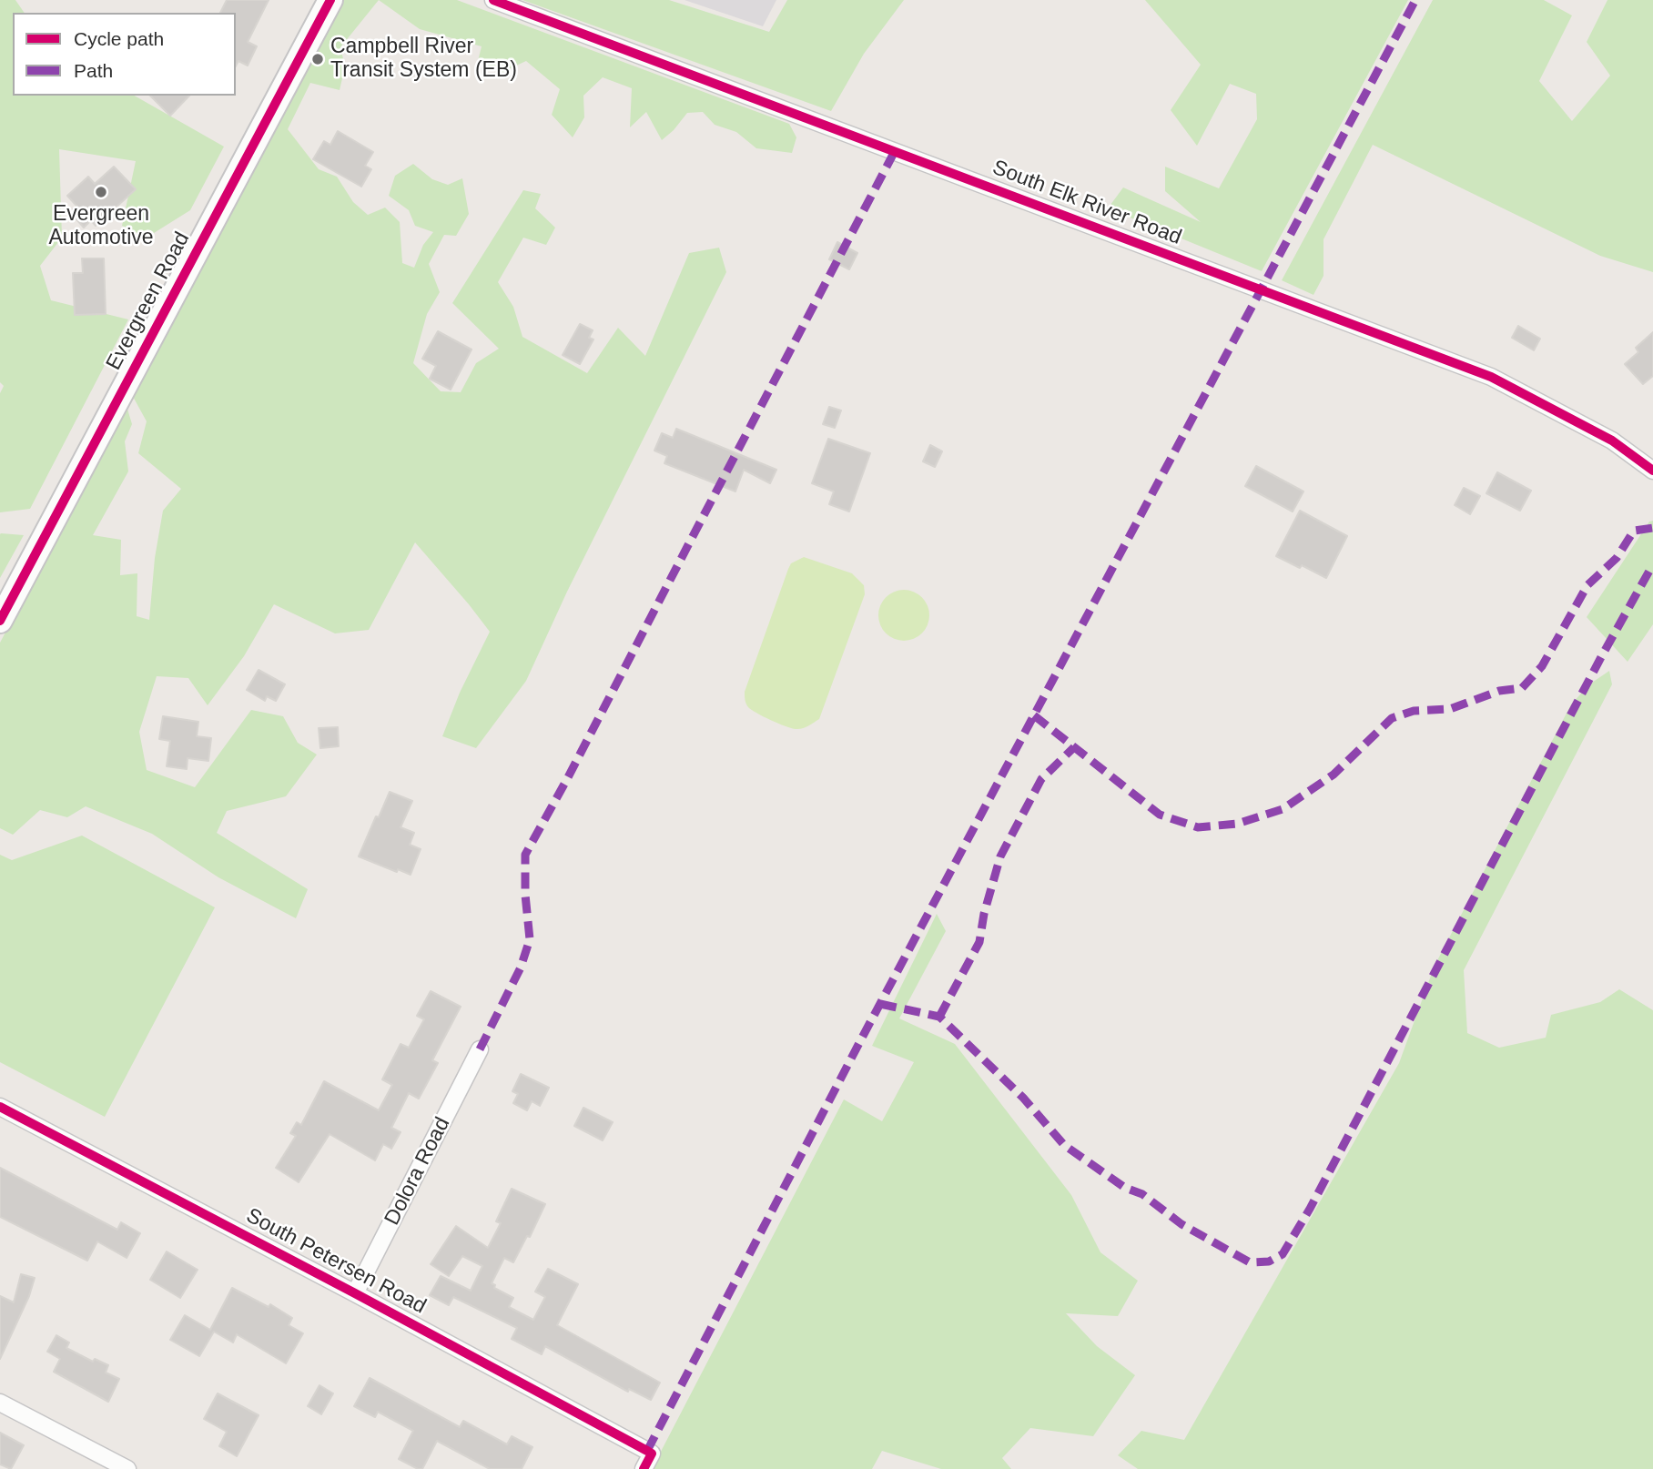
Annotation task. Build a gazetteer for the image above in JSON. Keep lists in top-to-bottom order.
{
  "streets": {
    "street": [
      "South Elk River Road",
      "Evergreen Road",
      "Dolora Road",
      "South Petersen Road"
    ]
  },
  "crossings": [
    ["Dolora Road", "South Petersen Road"]
  ],
  "places": ["Campbell River Transit System (EB)", "Evergreen Automotive"],
  "legend": ["Cycle path", "Path"]
}
